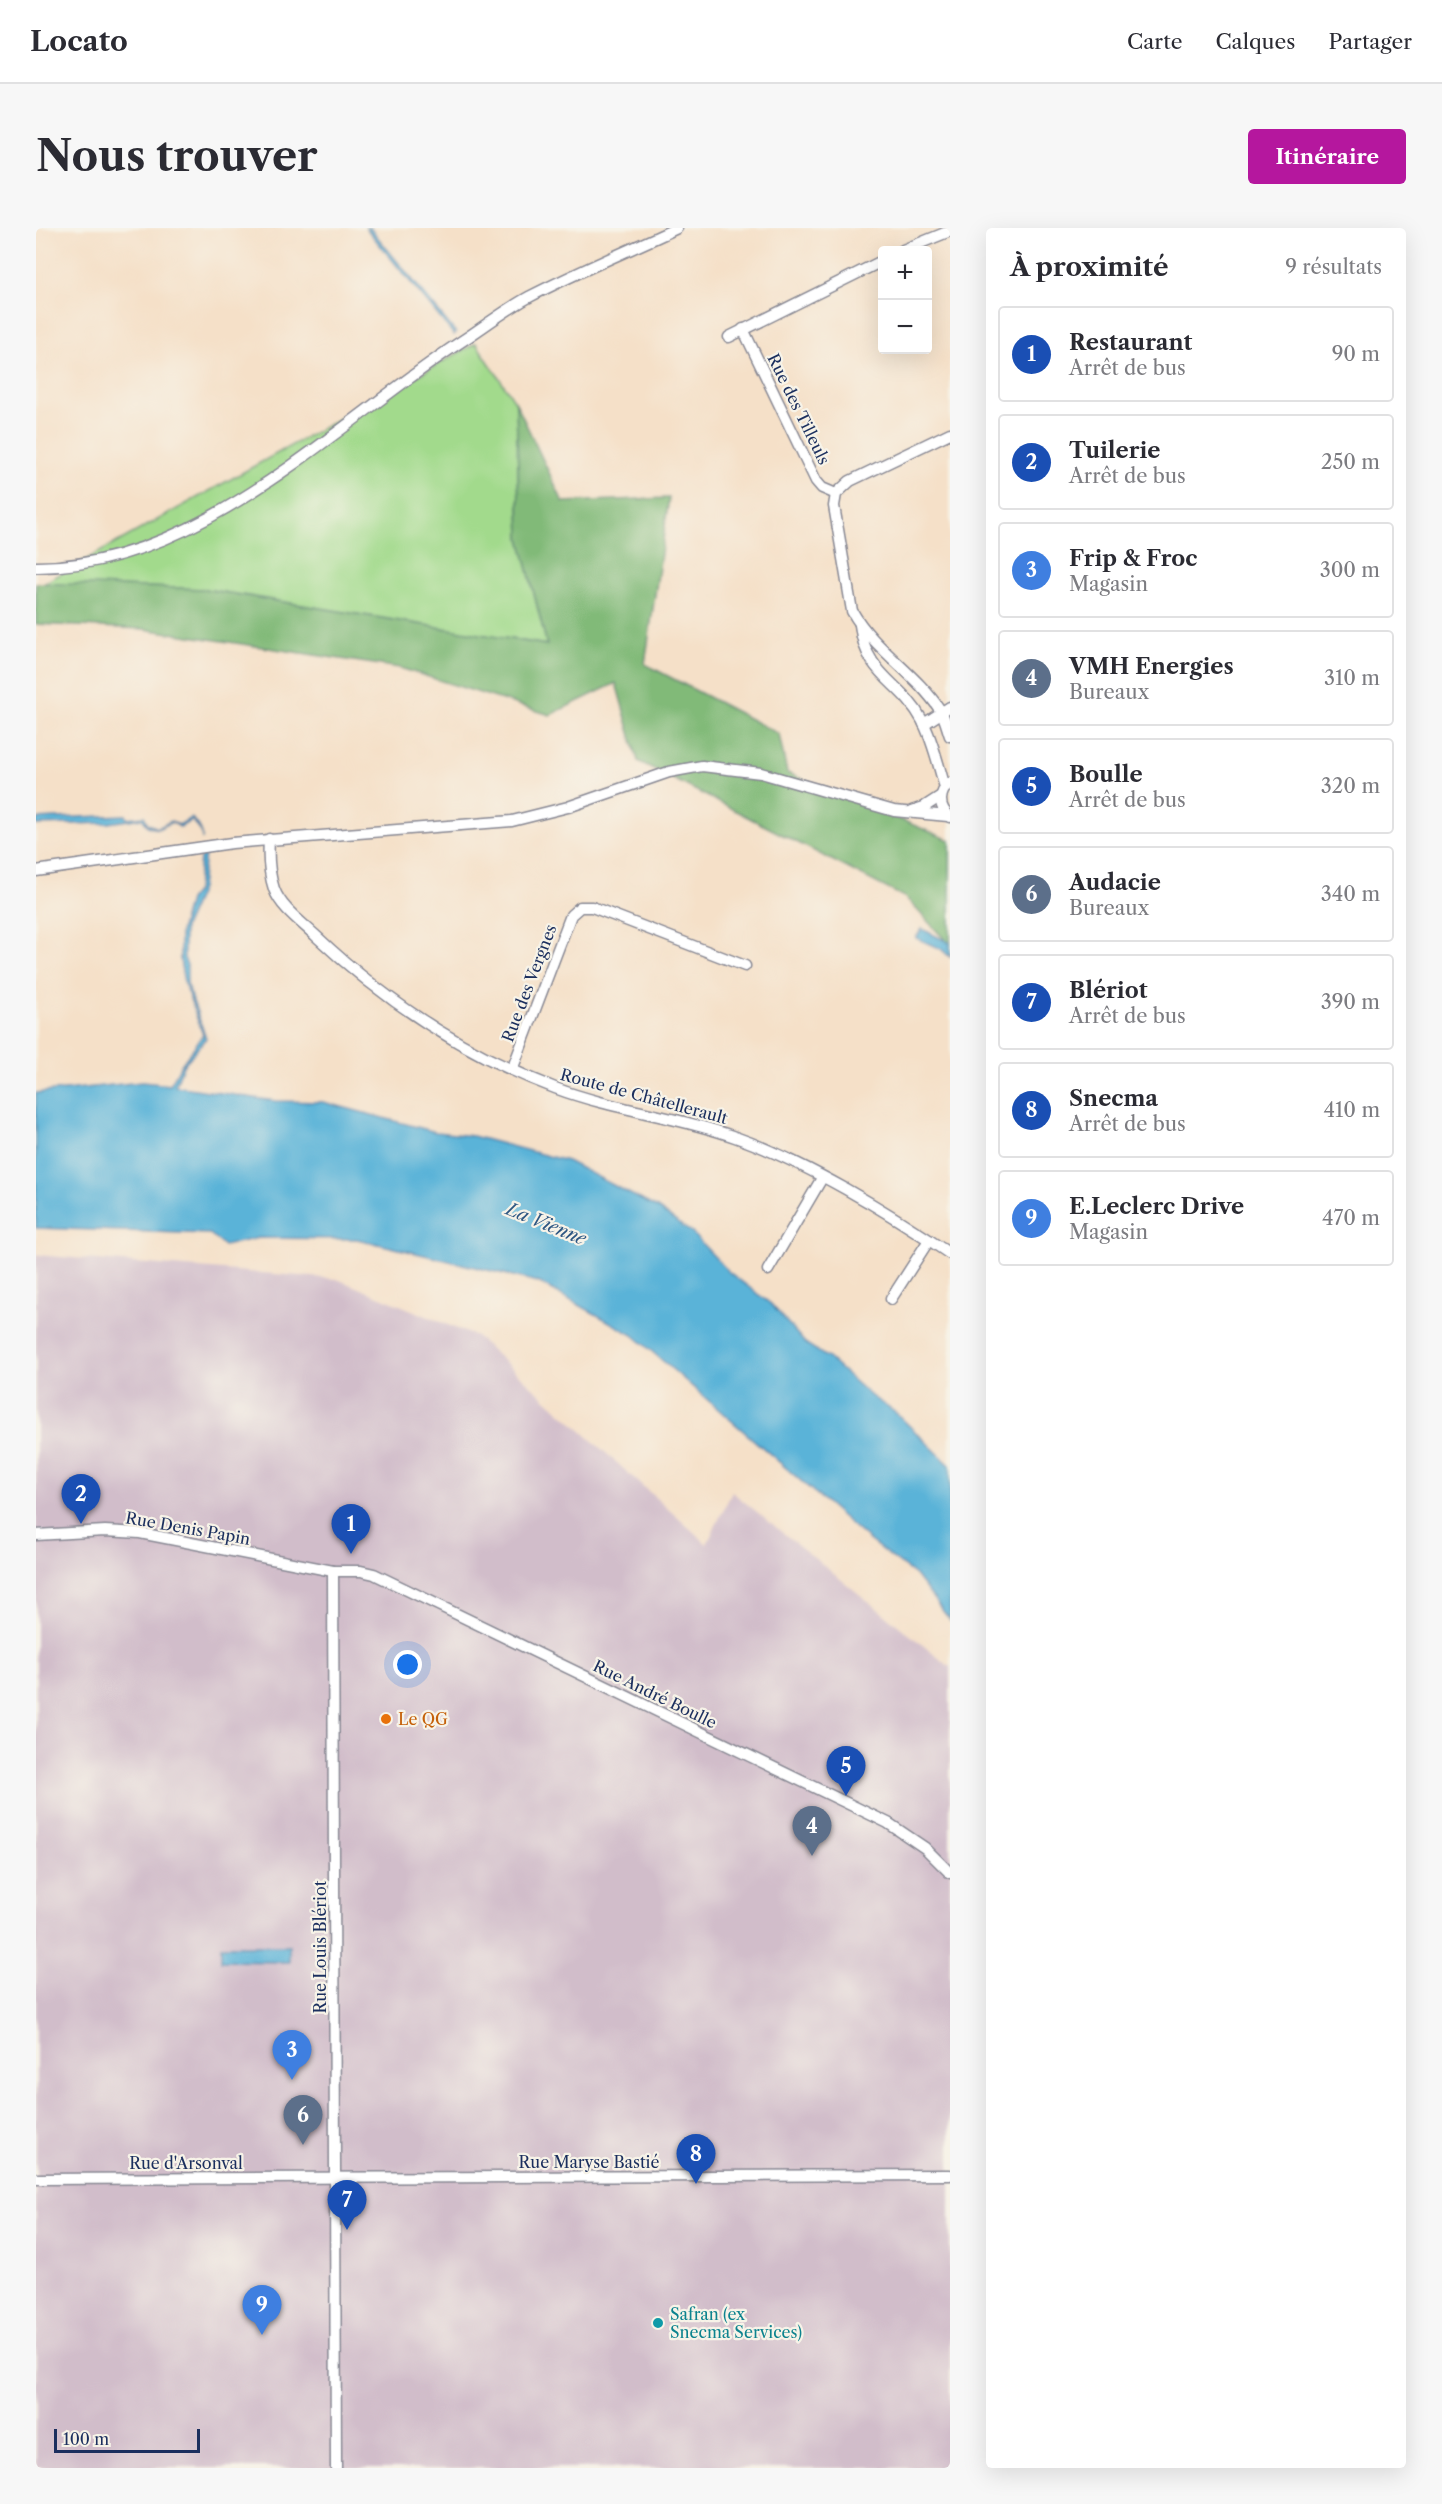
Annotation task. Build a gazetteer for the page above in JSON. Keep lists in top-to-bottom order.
{
  "streets": {
    "street": [
      "Rue des Tilleuls",
      "Rue des Vergnes",
      "Route de Châtellerault",
      "Rue Denis Papin",
      "Rue André Boulle",
      "Rue Louis Blériot",
      "Rue Maryse Bastié",
      "Rue d'Arsonval"
    ]
  },
  "crossings": [
    ["Rue des Vergnes", "Route de Châtellerault"],
    ["Rue Denis Papin", "Rue André Boulle"],
    ["Rue Denis Papin", "Rue Louis Blériot"],
    ["Rue André Boulle", "Rue Louis Blériot"],
    ["Rue Louis Blériot", "Rue Maryse Bastié"],
    ["Rue Louis Blériot", "Rue d'Arsonval"],
    ["Rue Maryse Bastié", "Rue d'Arsonval"]
  ],
  "water": ["La Vienne"],
  "places": ["Le QG", "Safran (ex Snecma Services)"],
  "scale_bar": "100 m",
  "page": {
    "header": "Locato",
    "nav": ["Carte", "Calques", "Partager"],
    "buttons": "Itinéraire",
    "title": "Nous trouver",
    "heading": ["À proximité", "9 résultats"],
    "map_buttons": ["+", "−"],
    "list": [
      {
        "mark": "1",
        "name": "Restaurant",
        "note": "Arrêt de bus",
        "value": "90 m"
      },
      {
        "mark": "2",
        "name": "Tuilerie",
        "note": "Arrêt de bus",
        "value": "250 m"
      },
      {
        "mark": "3",
        "name": "Frip & Froc",
        "note": "Magasin",
        "value": "300 m"
      },
      {
        "mark": "4",
        "name": "VMH Energies",
        "note": "Bureaux",
        "value": "310 m"
      },
      {
        "mark": "5",
        "name": "Boulle",
        "note": "Arrêt de bus",
        "value": "320 m"
      },
      {
        "mark": "6",
        "name": "Audacie",
        "note": "Bureaux",
        "value": "340 m"
      },
      {
        "mark": "7",
        "name": "Blériot",
        "note": "Arrêt de bus",
        "value": "390 m"
      },
      {
        "mark": "8",
        "name": "Snecma",
        "note": "Arrêt de bus",
        "value": "410 m"
      },
      {
        "mark": "9",
        "name": "E.Leclerc Drive",
        "note": "Magasin",
        "value": "470 m"
      }
    ],
    "pins": [
      "2",
      "1",
      "5",
      "4",
      "3",
      "6",
      "8",
      "7",
      "9"
    ],
    "scale": "100 m"
  }
}
